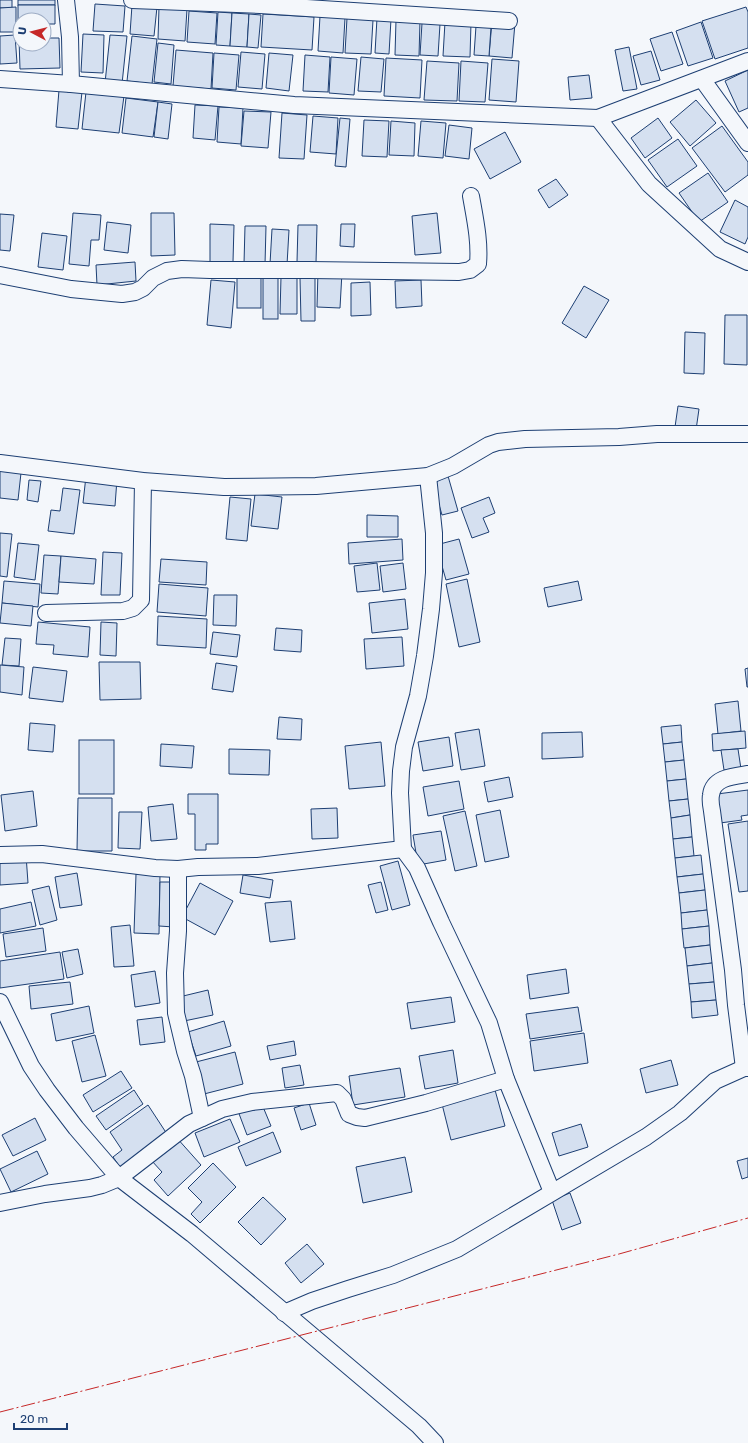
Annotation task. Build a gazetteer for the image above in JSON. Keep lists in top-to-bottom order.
{
  "scale_bar": "20 m",
  "north": "left"
}
